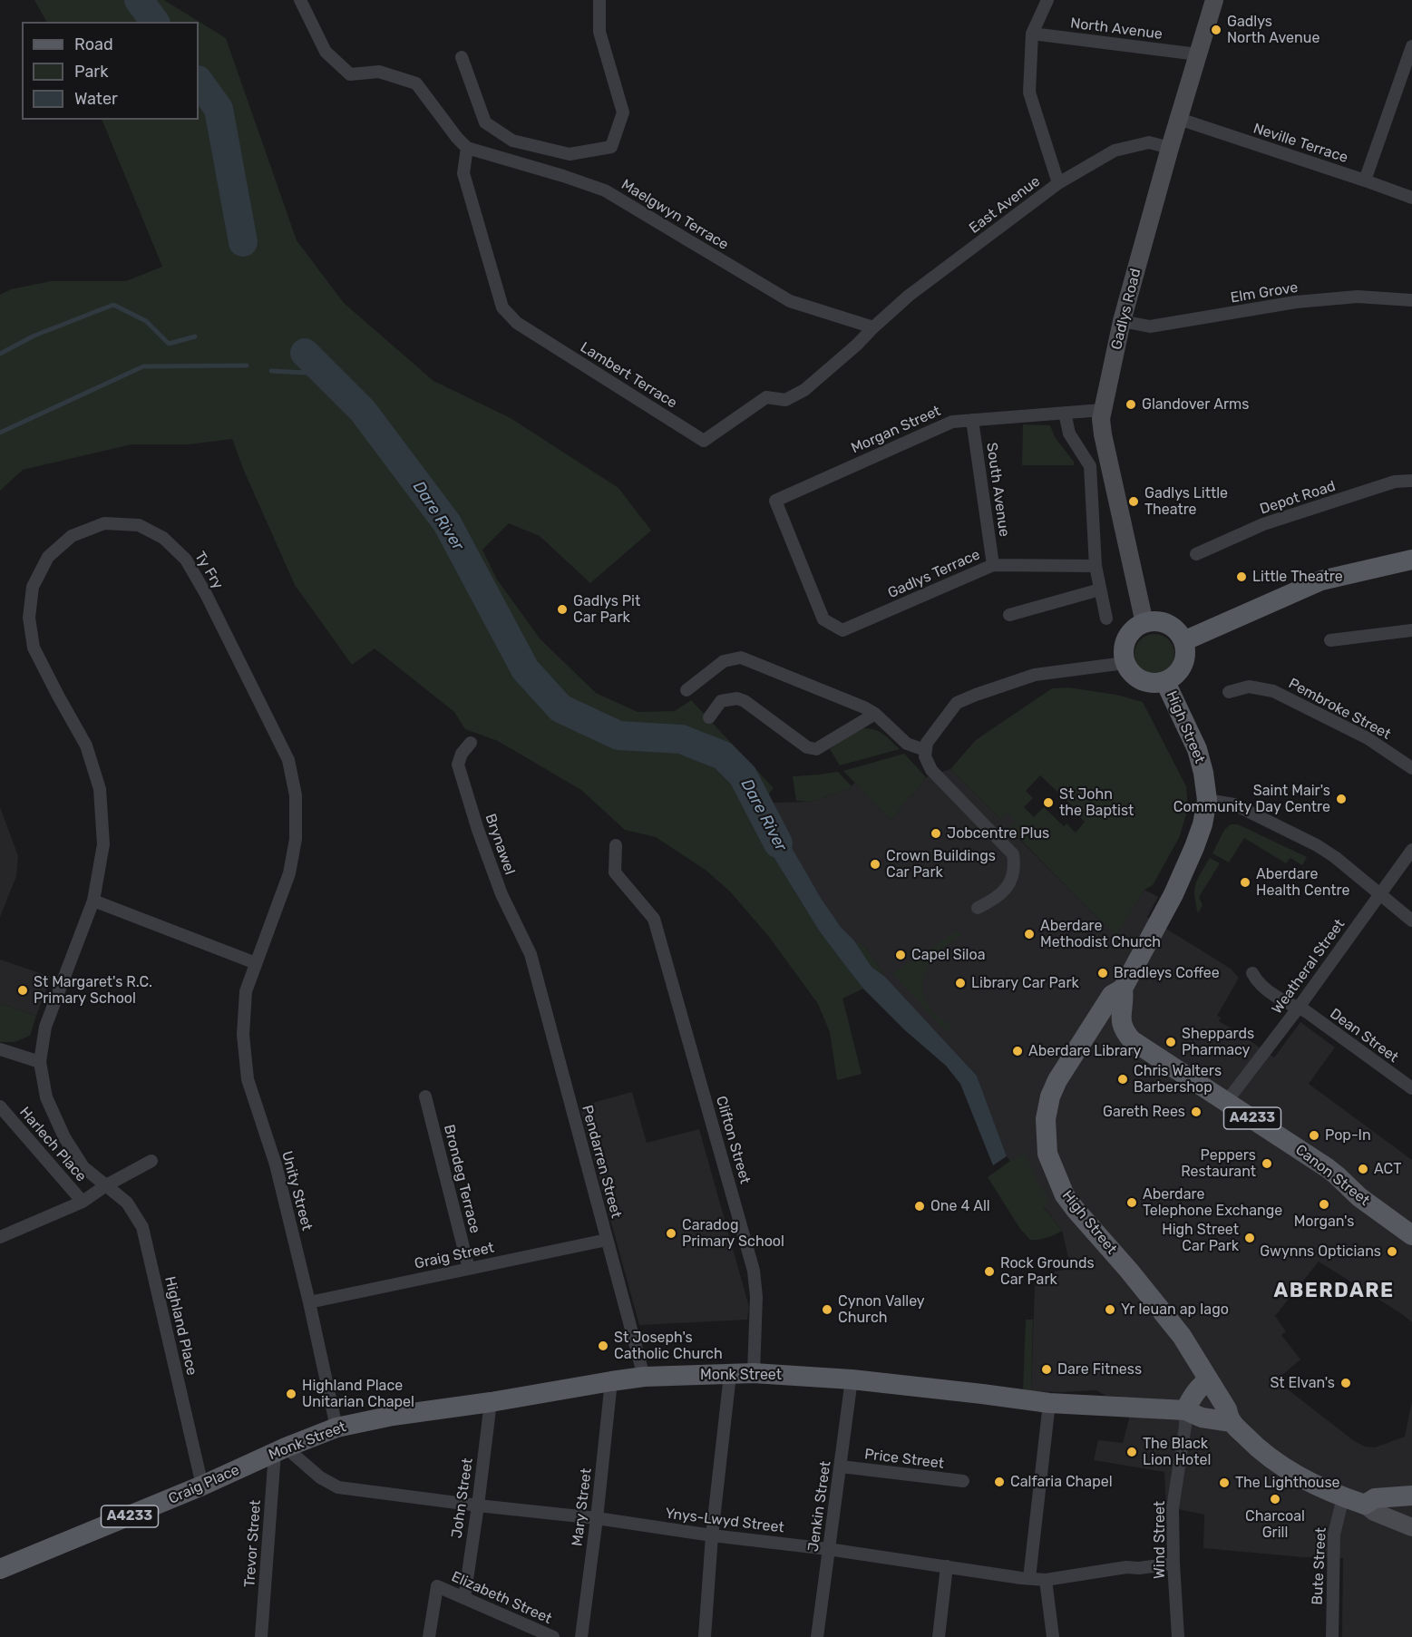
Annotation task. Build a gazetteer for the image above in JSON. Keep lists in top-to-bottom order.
{
  "streets": {
    "main road": [
      "Gadlys Road",
      "High Street",
      "A4233",
      "Canon Street",
      "Monk Street",
      "Craig Place"
    ],
    "street": [
      "North Avenue",
      "Neville Terrace",
      "East Avenue",
      "Maelgwyn Terrace",
      "Elm Grove",
      "Lambert Terrace",
      "Morgan Street",
      "South Avenue",
      "Depot Road",
      "Ty Fry",
      "Gadlys Terrace",
      "Pembroke Street",
      "Brynawel",
      "Weatheral Street",
      "Dean Street",
      "Clifton Street",
      "Harlech Place",
      "Pendarren Street",
      "Brondeg Terrace",
      "Unity Street",
      "Graig Street",
      "Highland Place",
      "Price Street",
      "John Street",
      "Jenkin Street",
      "Mary Street",
      "Ynys-Lwyd Street",
      "Wind Street",
      "Trevor Street",
      "Bute Street",
      "Elizabeth Street"
    ]
  },
  "crossings": [
    ["North Avenue", "Gadlys Road"],
    ["Neville Terrace", "Gadlys Road"],
    ["East Avenue", "Maelgwyn Terrace"],
    ["East Avenue", "Gadlys Road"],
    ["East Avenue", "Lambert Terrace"],
    ["Maelgwyn Terrace", "Lambert Terrace"],
    ["Elm Grove", "Gadlys Road"],
    ["Gadlys Road", "Morgan Street"],
    ["Gadlys Road", "High Street"],
    ["Morgan Street", "South Avenue"],
    ["Morgan Street", "Gadlys Terrace"],
    ["South Avenue", "Gadlys Terrace"],
    ["Ty Fry", "Unity Street"],
    ["Ty Fry", "Highland Place"],
    ["High Street", "Canon Street"],
    ["High Street", "Monk Street"],
    ["High Street", "Bute Street"],
    ["Brynawel", "Pendarren Street"],
    ["Weatheral Street", "Dean Street"],
    ["Weatheral Street", "Canon Street"],
    ["Clifton Street", "Monk Street"],
    ["Pendarren Street", "Graig Street"],
    ["Pendarren Street", "Monk Street"],
    ["Brondeg Terrace", "Graig Street"],
    ["Unity Street", "Graig Street"],
    ["Unity Street", "Monk Street"],
    ["Highland Place", "Craig Place"],
    ["Monk Street", "Craig Place"],
    ["Monk Street", "John Street"],
    ["Monk Street", "Jenkin Street"],
    ["Monk Street", "Mary Street"],
    ["Monk Street", "Ynys-Lwyd Street"],
    ["Monk Street", "Wind Street"],
    ["Monk Street", "Trevor Street"],
    ["Price Street", "Jenkin Street"],
    ["Craig Place", "Ynys-Lwyd Street"],
    ["Craig Place", "Trevor Street"],
    ["John Street", "Ynys-Lwyd Street"],
    ["John Street", "Elizabeth Street"],
    ["Jenkin Street", "Ynys-Lwyd Street"],
    ["Mary Street", "Ynys-Lwyd Street"],
    ["Ynys-Lwyd Street", "Wind Street"],
    ["Ynys-Lwyd Street", "Trevor Street"]
  ],
  "districts": ["ABERDARE"],
  "water": ["Dare River"],
  "places": [
    "Gadlys North Avenue",
    "Glandover Arms",
    "Gadlys Little Theatre",
    "Little Theatre",
    "Gadlys Pit Car Park",
    "Saint Mair's Community Day Centre",
    "St John the Baptist",
    "Jobcentre Plus",
    "Crown Buildings Car Park",
    "Aberdare Health Centre",
    "Aberdare Methodist Church",
    "Capel Siloa",
    "Bradleys Coffee",
    "Library Car Park",
    "St Margaret's R.C. Primary School",
    "Sheppards Pharmacy",
    "Aberdare Library",
    "Chris Walters Barbershop",
    "Gareth Rees",
    "Pop-In",
    "Peppers Restaurant",
    "ACT",
    "Aberdare Telephone Exchange",
    "Morgan's",
    "One 4 All",
    "Caradog Primary School",
    "High Street Car Park",
    "Gwynns Opticians",
    "Rock Grounds Car Park",
    "Cynon Valley Church",
    "Yr Ieuan ap Iago",
    "St Joseph's Catholic Church",
    "Dare Fitness",
    "St Elvan's",
    "Highland Place Unitarian Chapel",
    "The Black Lion Hotel",
    "Calfaria Chapel",
    "The Lighthouse",
    "Charcoal Grill"
  ],
  "legend": ["Road", "Park", "Water"]
}
